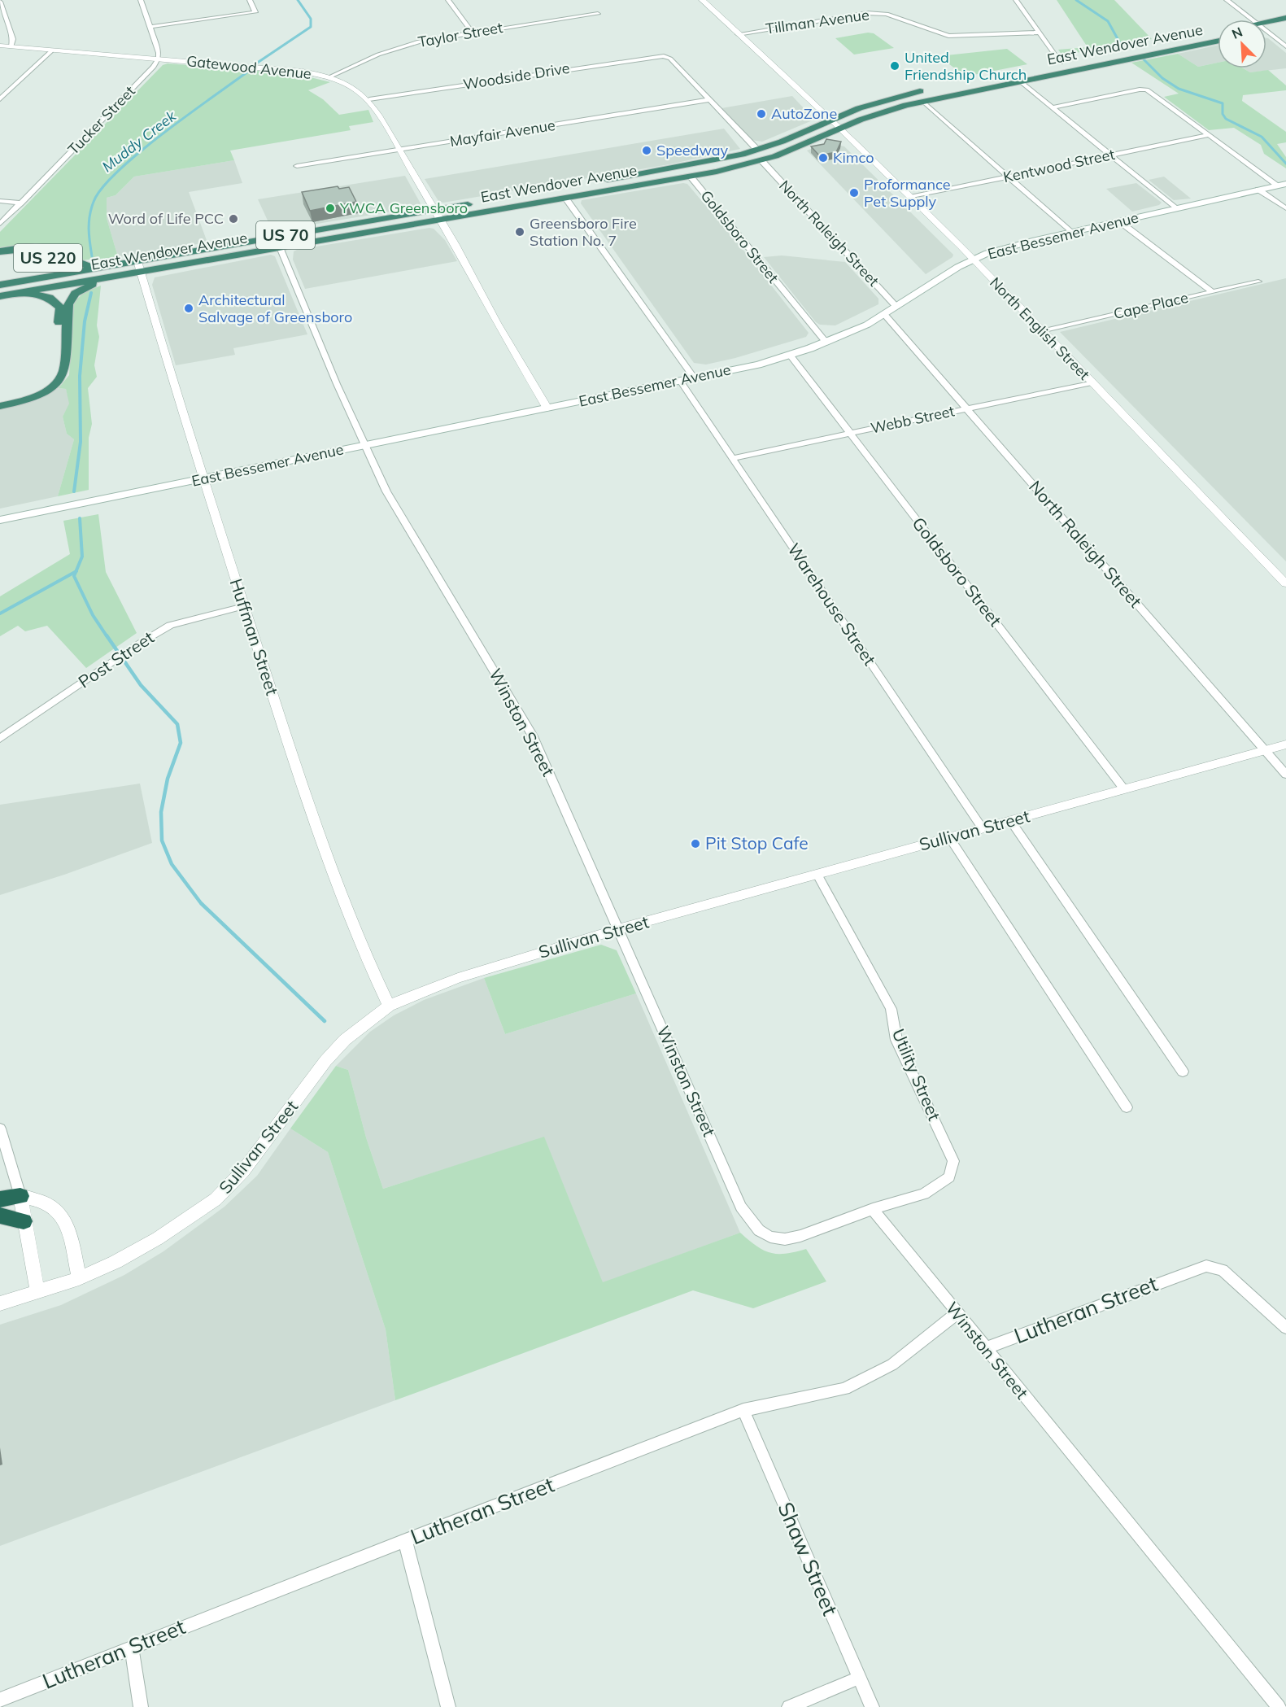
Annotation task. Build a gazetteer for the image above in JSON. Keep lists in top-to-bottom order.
{
  "streets": {
    "highway": ["East Wendover Avenue", "US 70", "US 220"],
    "main road": ["East Bessemer Avenue"],
    "street": [
      "Tillman Avenue",
      "Taylor Street",
      "Gatewood Avenue",
      "Woodside Drive",
      "Tucker Street",
      "Mayfair Avenue",
      "Kentwood Street",
      "North Raleigh Street",
      "Goldsboro Street",
      "Cape Place",
      "North English Street",
      "Webb Street",
      "Warehouse Street",
      "Huffman Street",
      "Post Street",
      "Winston Street",
      "Sullivan Street",
      "Utility Street",
      "Lutheran Street",
      "Shaw Street"
    ]
  },
  "crossings": [
    ["Tillman Avenue", "North English Street"],
    ["Taylor Street", "Gatewood Avenue"],
    ["East Wendover Avenue", "Gatewood Avenue"],
    ["East Wendover Avenue", "North Raleigh Street"],
    ["East Wendover Avenue", "Goldsboro Street"],
    ["East Wendover Avenue", "US 220"],
    ["East Wendover Avenue", "North English Street"],
    ["East Wendover Avenue", "Huffman Street"],
    ["East Wendover Avenue", "Winston Street"],
    ["Gatewood Avenue", "Woodside Drive"],
    ["Gatewood Avenue", "Tucker Street"],
    ["Gatewood Avenue", "Mayfair Avenue"],
    ["Gatewood Avenue", "East Bessemer Avenue"],
    ["Woodside Drive", "Mayfair Avenue"],
    ["Kentwood Street", "North English Street"],
    ["North Raleigh Street", "East Bessemer Avenue"],
    ["North Raleigh Street", "Webb Street"],
    ["North Raleigh Street", "Sullivan Street"],
    ["East Bessemer Avenue", "Goldsboro Street"],
    ["East Bessemer Avenue", "North English Street"],
    ["East Bessemer Avenue", "Warehouse Street"],
    ["East Bessemer Avenue", "Huffman Street"],
    ["East Bessemer Avenue", "Winston Street"],
    ["Goldsboro Street", "Webb Street"],
    ["Goldsboro Street", "Sullivan Street"],
    ["Cape Place", "North English Street"],
    ["North English Street", "Webb Street"],
    ["Webb Street", "Warehouse Street"],
    ["Warehouse Street", "Sullivan Street"],
    ["Huffman Street", "Post Street"],
    ["Huffman Street", "Sullivan Street"],
    ["Winston Street", "Sullivan Street"],
    ["Winston Street", "Utility Street"],
    ["Winston Street", "Lutheran Street"],
    ["Sullivan Street", "Utility Street"],
    ["Lutheran Street", "Shaw Street"]
  ],
  "water": ["Muddy Creek"],
  "places": [
    "United Friendship Church",
    "AutoZone",
    "Speedway",
    "Kimco",
    "Proformance Pet Supply",
    "YWCA Greensboro",
    "Word of Life PCC",
    "Greensboro Fire Station No. 7",
    "Architectural Salvage of Greensboro",
    "Pit Stop Cafe"
  ],
  "north": "top left"
}
